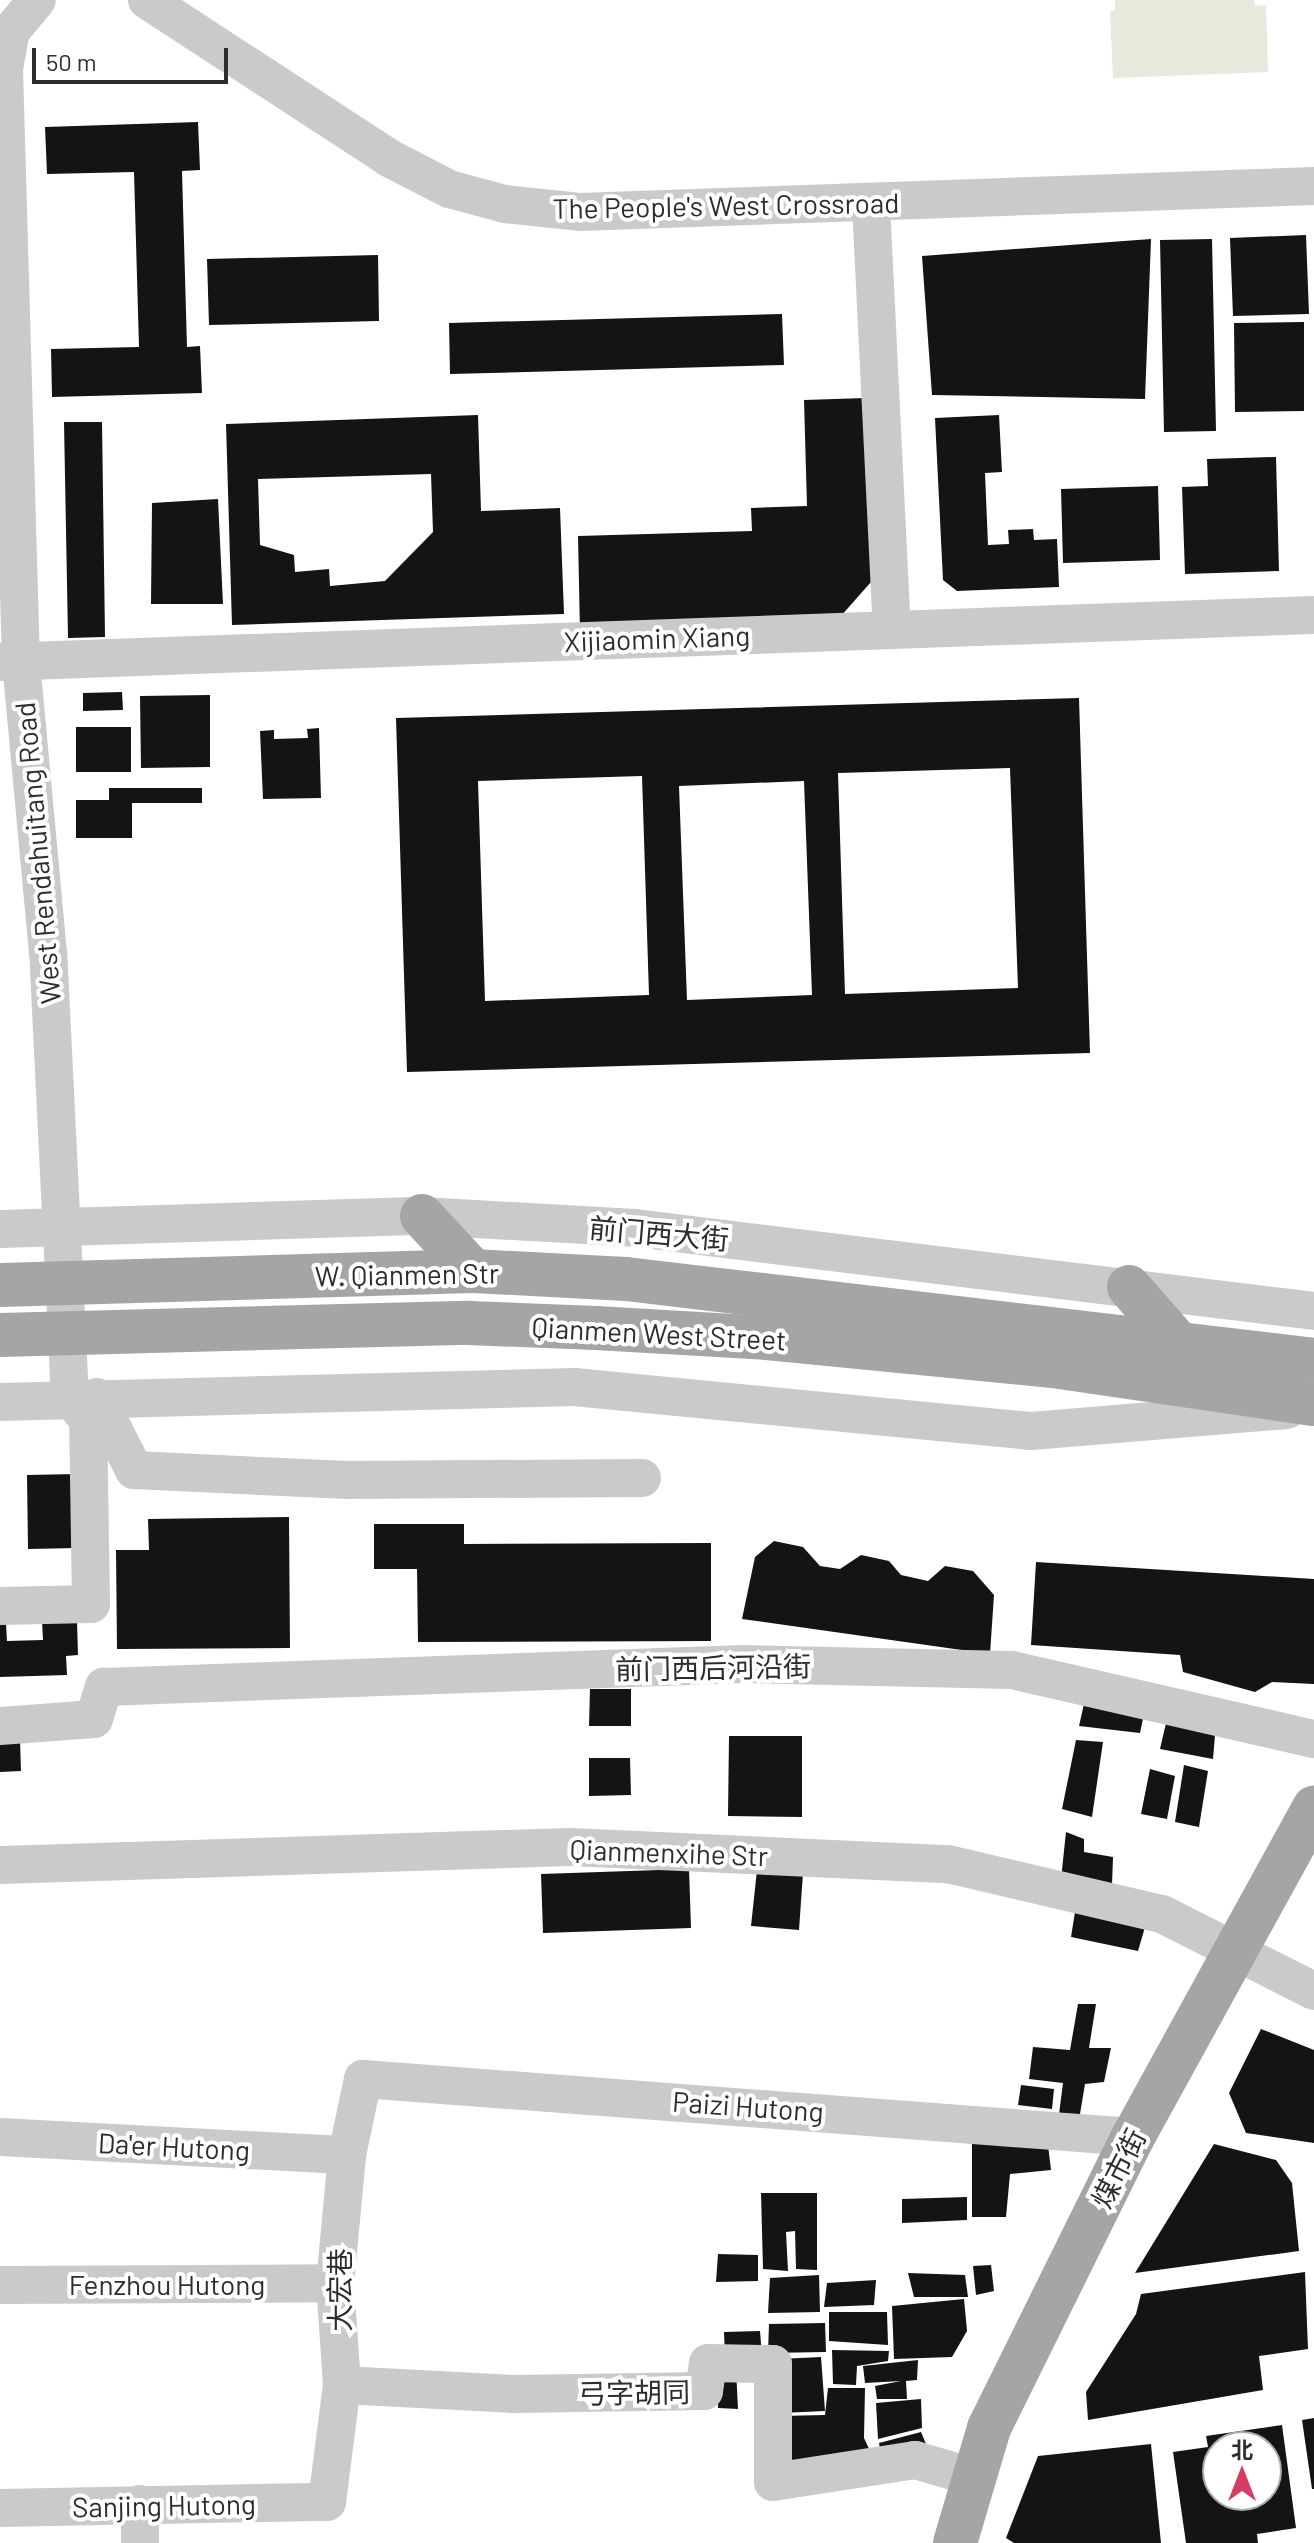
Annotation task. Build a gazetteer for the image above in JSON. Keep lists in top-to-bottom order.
{
  "streets": {
    "main road": ["W. Qianmen Str", "Qianmen West Street", "煤市街"],
    "street": [
      "The People's West Crossroad",
      "Xijiaomin Xiang",
      "West Rendahuitang Road",
      "前门西大街",
      "前门西后河沿街",
      "Qianmenxihe Str",
      "Paizi Hutong",
      "Da'er Hutong",
      "Fenzhou Hutong",
      "大宏巷",
      "弓字胡同",
      "Sanjing Hutong"
    ]
  },
  "crossings": [
    ["Xijiaomin Xiang", "West Rendahuitang Road"],
    ["West Rendahuitang Road", "前门西大街"],
    ["West Rendahuitang Road", "W. Qianmen Str"],
    ["West Rendahuitang Road", "Qianmen West Street"],
    ["W. Qianmen Str", "Qianmen West Street"],
    ["Qianmenxihe Str", "煤市街"],
    ["Paizi Hutong", "煤市街"],
    ["Paizi Hutong", "大宏巷"],
    ["Da'er Hutong", "大宏巷"],
    ["煤市街", "弓字胡同"],
    ["Fenzhou Hutong", "大宏巷"],
    ["大宏巷", "弓字胡同"],
    ["大宏巷", "Sanjing Hutong"]
  ],
  "scale_bar": "50 m",
  "north": "top"
}
